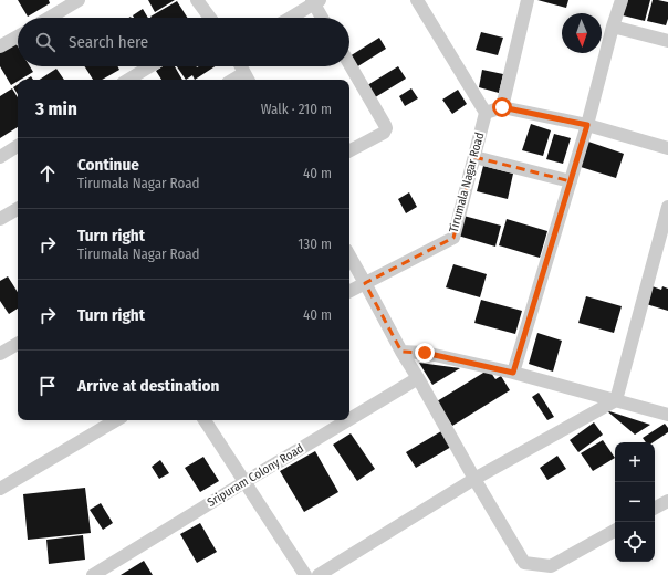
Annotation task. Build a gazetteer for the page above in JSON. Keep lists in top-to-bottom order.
{
  "streets": {
    "street": ["Tirumala Nagar Road", "Sripuram Colony Road"]
  },
  "north": "bottom",
  "page": {
    "search": "Search here",
    "heading": ["3 min", "Walk · 210 m"],
    "list": [
      ["Continue", "Tirumala Nagar Road", "40 m"],
      ["Turn right", "Tirumala Nagar Road", "130 m"],
      ["Turn right", "40 m"],
      "Arrive at destination"
    ],
    "map_buttons": ["+", "−"]
  }
}
